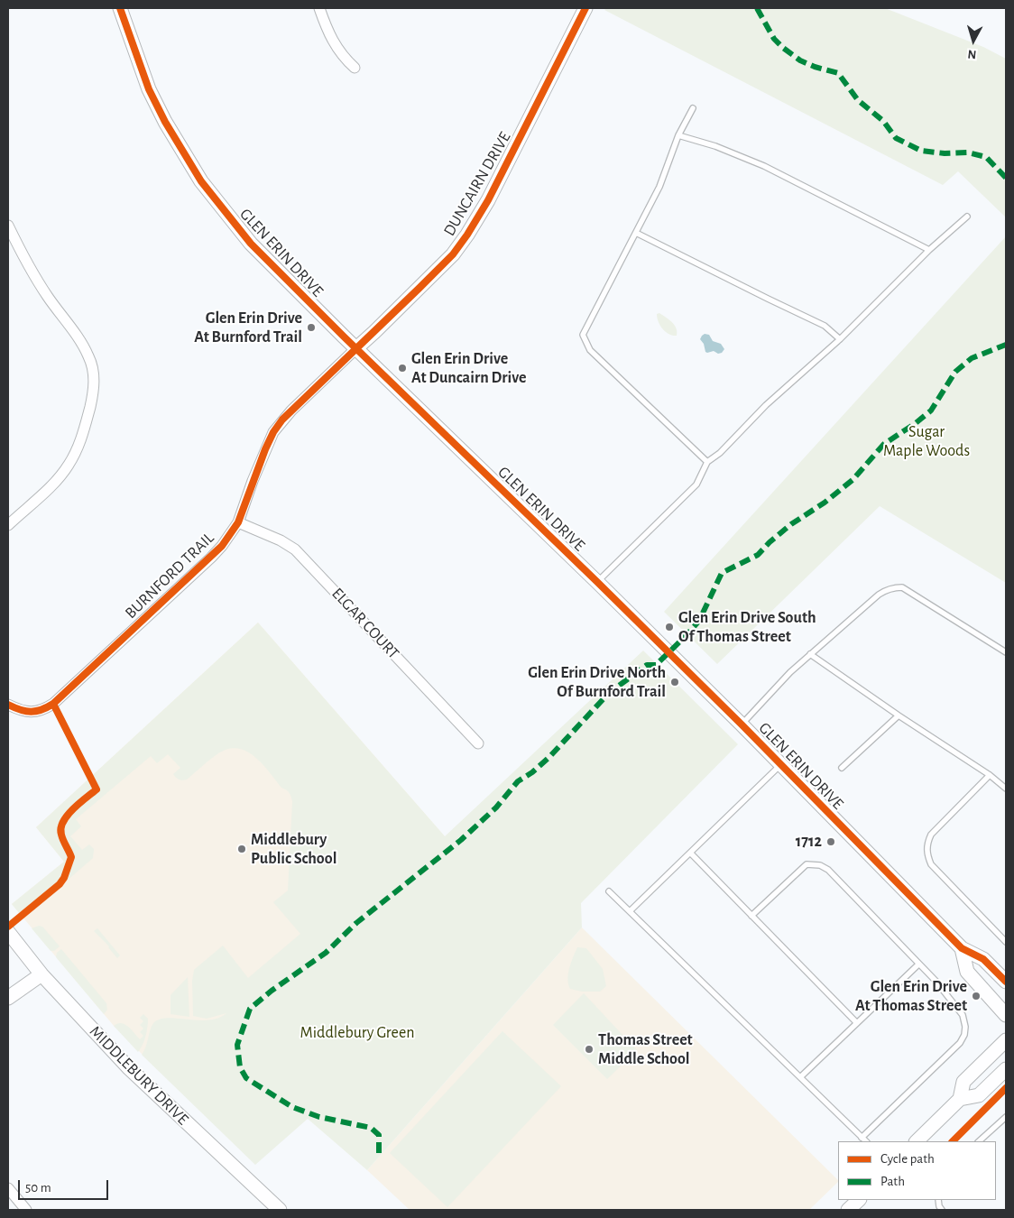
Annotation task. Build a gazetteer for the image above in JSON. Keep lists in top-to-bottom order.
{
  "streets": {
    "street": [
      "DUNCAIRN DRIVE",
      "GLEN ERIN DRIVE",
      "BURNFORD TRAIL",
      "ELGAR COURT",
      "MIDDLEBURY DRIVE"
    ]
  },
  "crossings": [
    ["DUNCAIRN DRIVE", "GLEN ERIN DRIVE"],
    ["DUNCAIRN DRIVE", "BURNFORD TRAIL"],
    ["GLEN ERIN DRIVE", "BURNFORD TRAIL"],
    ["BURNFORD TRAIL", "ELGAR COURT"]
  ],
  "parks": ["Sugar Maple Woods", "Middlebury Green"],
  "places": [
    "Glen Erin Drive At Burnford Trail",
    "Glen Erin Drive At Duncairn Drive",
    "Glen Erin Drive South Of Thomas Street",
    "Glen Erin Drive North Of Burnford Trail",
    "1712",
    "Middlebury Public School",
    "Glen Erin Drive At Thomas Street",
    "Thomas Street Middle School"
  ],
  "legend": ["Cycle path", "Path"],
  "scale_bar": "50 m",
  "north": "bottom"
}
